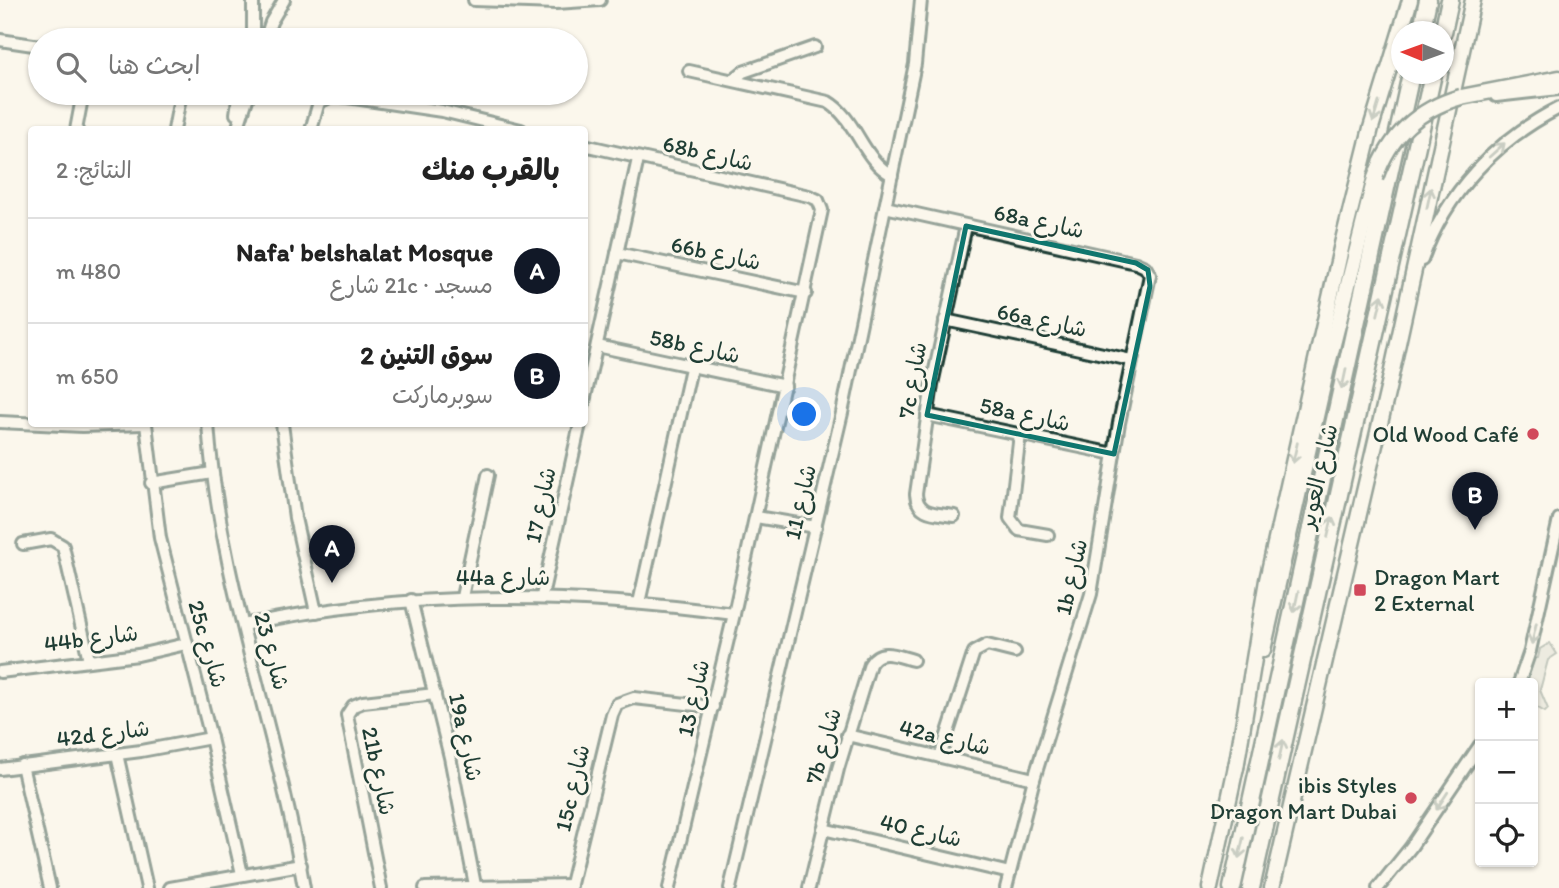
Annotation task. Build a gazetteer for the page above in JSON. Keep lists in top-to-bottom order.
{
  "streets": {
    "highway": ["شارع العوير"],
    "street": [
      "68b شارع",
      "68a شارع",
      "66b شارع",
      "66a شارع",
      "58b شارع",
      "7c شارع",
      "58a شارع",
      "شارع 11",
      "شارع 17",
      "44a شارع",
      "1b شارع",
      "44b شارع",
      "25c شارع",
      "شارع 23",
      "شارع 13",
      "42d شارع",
      "19a شارع",
      "42a شارع",
      "7b شارع",
      "21b شارع",
      "15c شارع",
      "شارع 40"
    ]
  },
  "crossings": [
    ["68b شارع", "شارع 13"],
    ["68a شارع", "7c شارع"],
    ["68a شارع", "شارع 11"],
    ["68a شارع", "1b شارع"],
    ["66b شارع", "شارع 13"],
    ["66a شارع", "7c شارع"],
    ["66a شارع", "1b شارع"],
    ["58b شارع", "شارع 13"],
    ["7c شارع", "58a شارع"],
    ["58a شارع", "1b شارع"],
    ["شارع 17", "44a شارع"],
    ["44a شارع", "شارع 23"],
    ["44a شارع", "شارع 13"],
    ["44a شارع", "19a شارع"],
    ["1b شارع", "42a شارع"],
    ["1b شارع", "شارع 40"],
    ["44b شارع", "25c شارع"],
    ["25c شارع", "42d شارع"],
    ["شارع 13", "15c شارع"],
    ["19a شارع", "21b شارع"],
    ["42a شارع", "7b شارع"],
    ["7b شارع", "شارع 40"]
  ],
  "places": {
    "other": ["Old Wood Café", "ibis Styles Dragon Mart Dubai"],
    "transit": ["Dragon Mart 2 External"]
  },
  "north": "left",
  "page": {
    "search": "ابحث هنا",
    "heading": ["بالقرب منك", "النتائج: 2"],
    "list": [
      {
        "mark": "A",
        "name": "Nafa' belshalat Mosque",
        "note": "مسجد · 21c شارع",
        "value": "480 m"
      },
      {
        "mark": "B",
        "name": "سوق التنين 2",
        "note": "سوبرماركت",
        "value": "650 m"
      }
    ],
    "pins": ["B", "A"],
    "map_buttons": ["+", "−"]
  }
}
